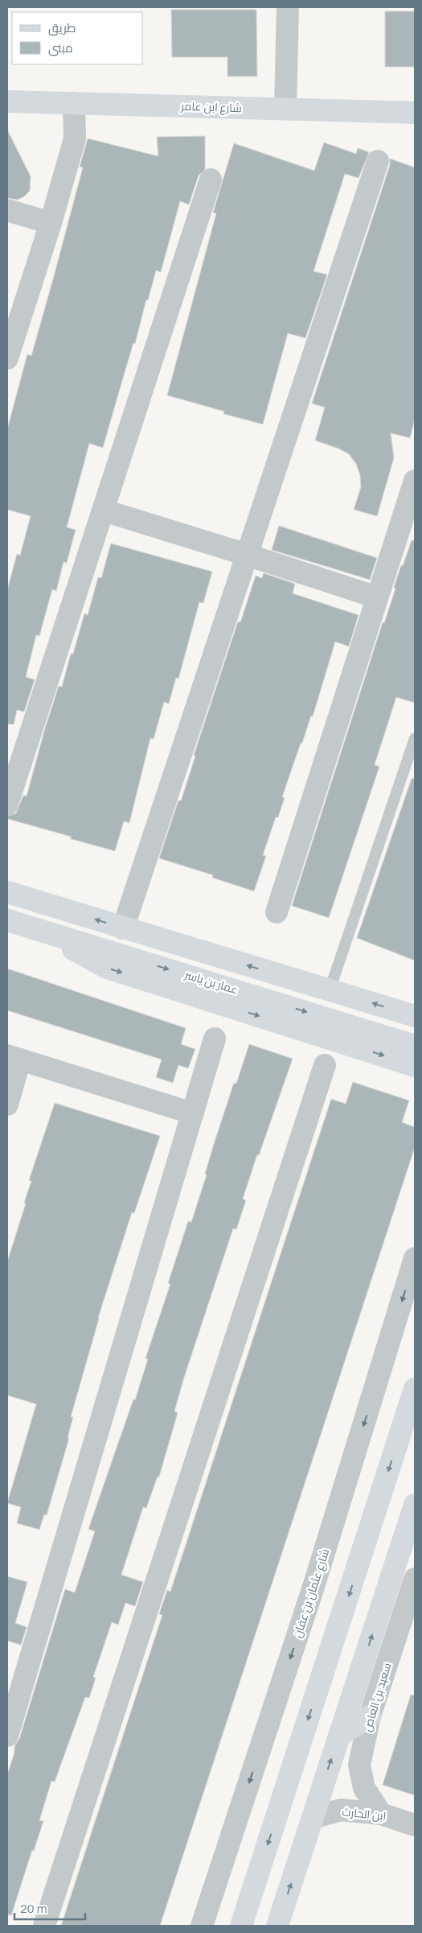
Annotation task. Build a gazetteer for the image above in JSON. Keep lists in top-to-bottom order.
{
  "streets": {
    "street": [
      "شارع ابن عامر",
      "عمار بن ياسر",
      "شارع عثمان بن عفان",
      "سعيد بن العاص",
      "ابن الحارث"
    ]
  },
  "crossings": [
    ["سعيد بن العاص", "ابن الحارث"]
  ],
  "legend": ["طريق", "مبنى"],
  "scale_bar": "20 m"
}
